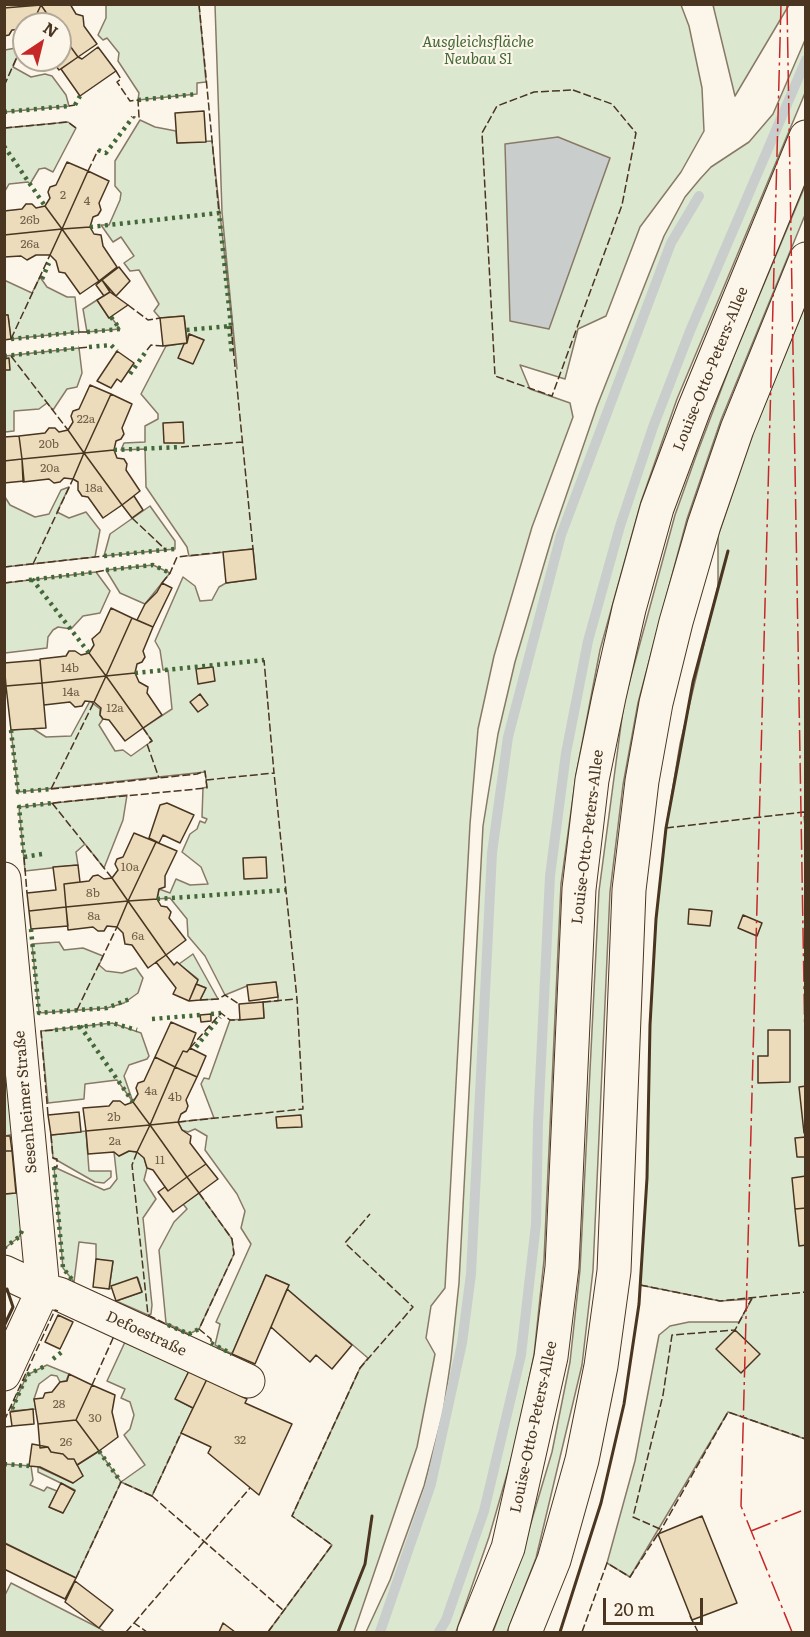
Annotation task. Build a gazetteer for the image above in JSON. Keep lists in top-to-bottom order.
{
  "streets": {
    "main road": ["Louise-Otto-Peters-Allee", "Sesenheimer Straße", "Defoestraße"]
  },
  "crossings": [
    ["Sesenheimer Straße", "Defoestraße"]
  ],
  "parks": ["Ausgleichsfläche Neubau S1"],
  "house_numbers": [
    "2",
    "4",
    "26b",
    "26a",
    "22a",
    "20b",
    "20a",
    "18a",
    "14b",
    "14a",
    "12a",
    "10a",
    "8b",
    "8a",
    "6a",
    "4a",
    "4b",
    "2b",
    "2a",
    "11",
    "28",
    "30",
    "32",
    "26"
  ],
  "scale_bar": "20 m",
  "north": "top right"
}
